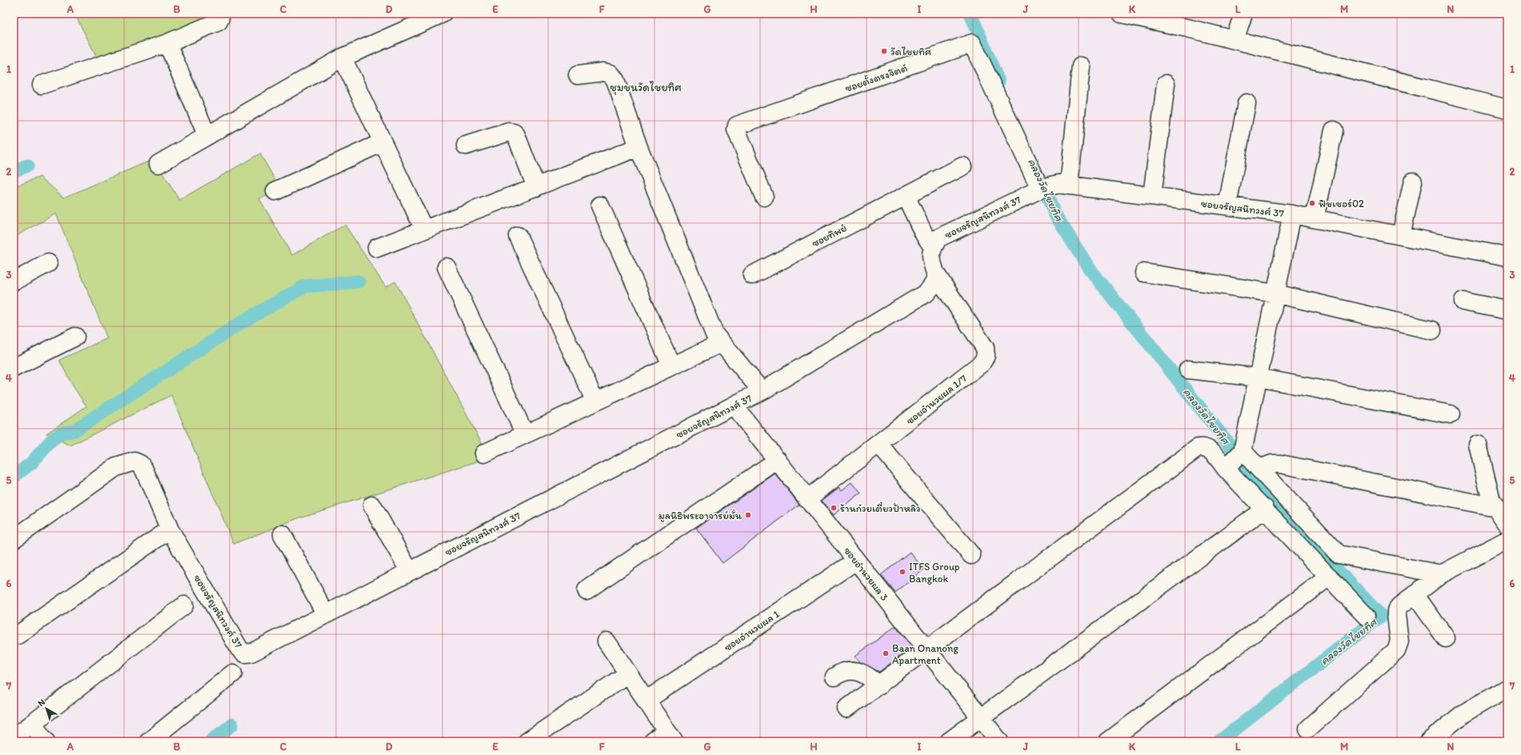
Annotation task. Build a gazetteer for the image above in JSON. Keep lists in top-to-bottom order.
{
  "streets": {
    "street": [
      "ซอยตั้งตรงจิตต์",
      "ซอยจรัญสนิทวงศ์ 37",
      "ซอยทิพย์",
      "ซอยอำนวยผล 1/7",
      "ซอยอำนวยผล 3",
      "ซอยอำนวยผล 1"
    ]
  },
  "crossings": [
    ["ซอยตั้งตรงจิตต์", "ซอยจรัญสนิทวงศ์ 37"],
    ["ซอยจรัญสนิทวงศ์ 37", "ซอยอำนวยผล 1/7"],
    ["ซอยจรัญสนิทวงศ์ 37", "ซอยอำนวยผล 3"],
    ["ซอยอำนวยผล 1/7", "ซอยอำนวยผล 3"],
    ["ซอยอำนวยผล 3", "ซอยอำนวยผล 1"]
  ],
  "districts": ["ชุมชนวัดไชยทิศ"],
  "water": ["คลองวัดไชยทิศ"],
  "places": [
    "วัดไชยทิศ",
    "ฟิชเชอร์02",
    "ร้านก๋วยเตี๋ยวป้าหลิว",
    "มูลนิธิพระอาจารย์มั่น",
    "ITFS Group Bangkok",
    "Baan Onanong Apartment"
  ],
  "north": "top left",
  "grid": {
    "columns": [
      "A",
      "B",
      "C",
      "D",
      "E",
      "F",
      "G",
      "H",
      "I",
      "J",
      "K",
      "L",
      "M",
      "N"
    ],
    "rows": [
      "1",
      "2",
      "3",
      "4",
      "5",
      "6",
      "7"
    ]
  }
}
